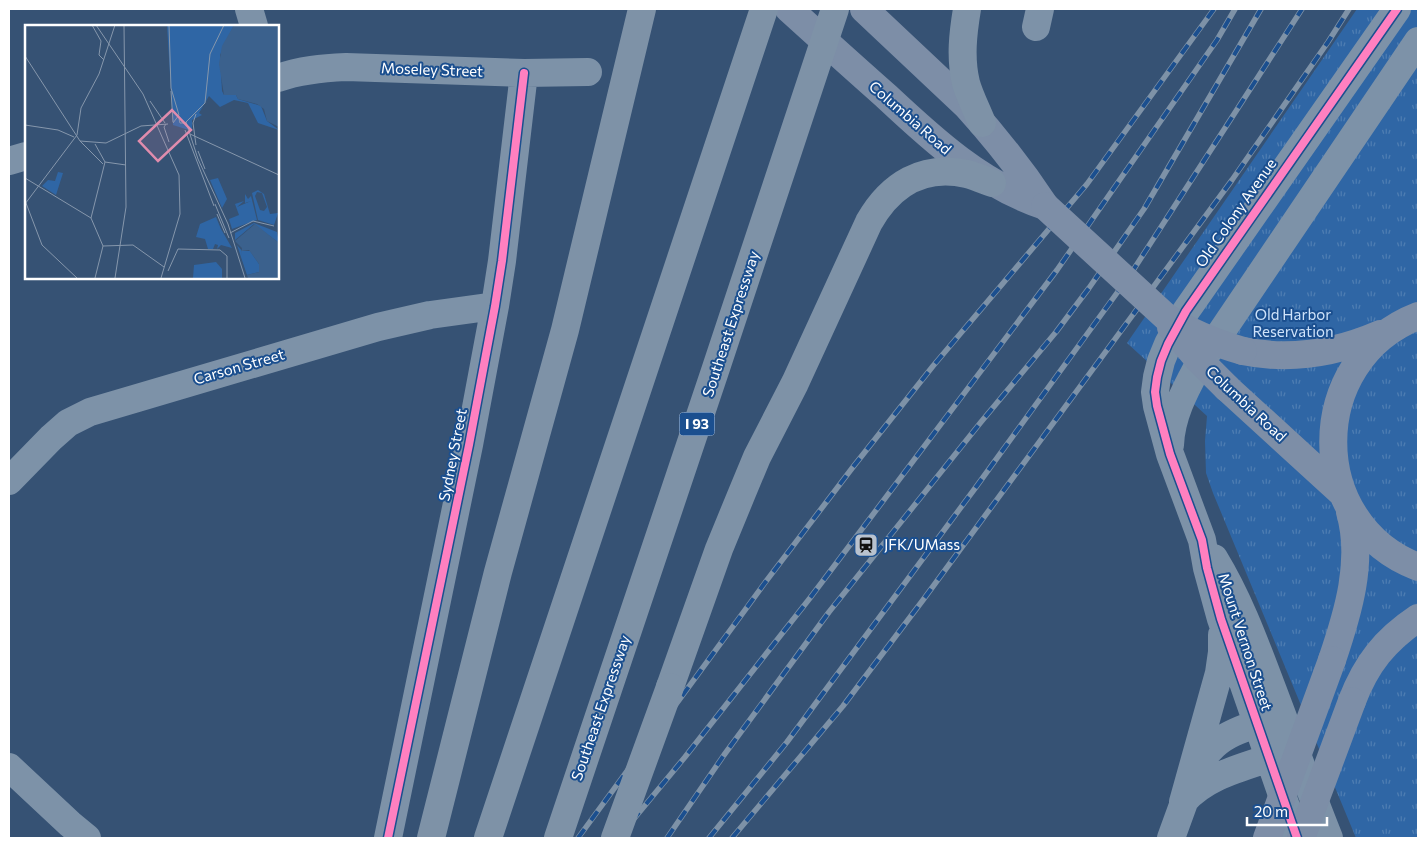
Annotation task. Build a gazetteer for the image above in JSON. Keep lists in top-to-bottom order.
{
  "streets": {
    "highway": ["Southeast Expressway", "I 93"],
    "main road": ["Columbia Road"],
    "street": [
      "Moseley Street",
      "Old Colony Avenue",
      "Carson Street",
      "Sydney Street",
      "Mount Vernon Street"
    ]
  },
  "crossings": [
    ["Moseley Street", "Sydney Street"],
    ["Old Colony Avenue", "Mount Vernon Street"],
    ["Carson Street", "Sydney Street"]
  ],
  "parks": ["Old Harbor Reservation"],
  "places": {
    "station": ["JFK/UMass"]
  },
  "scale_bar": "20 m"
}
